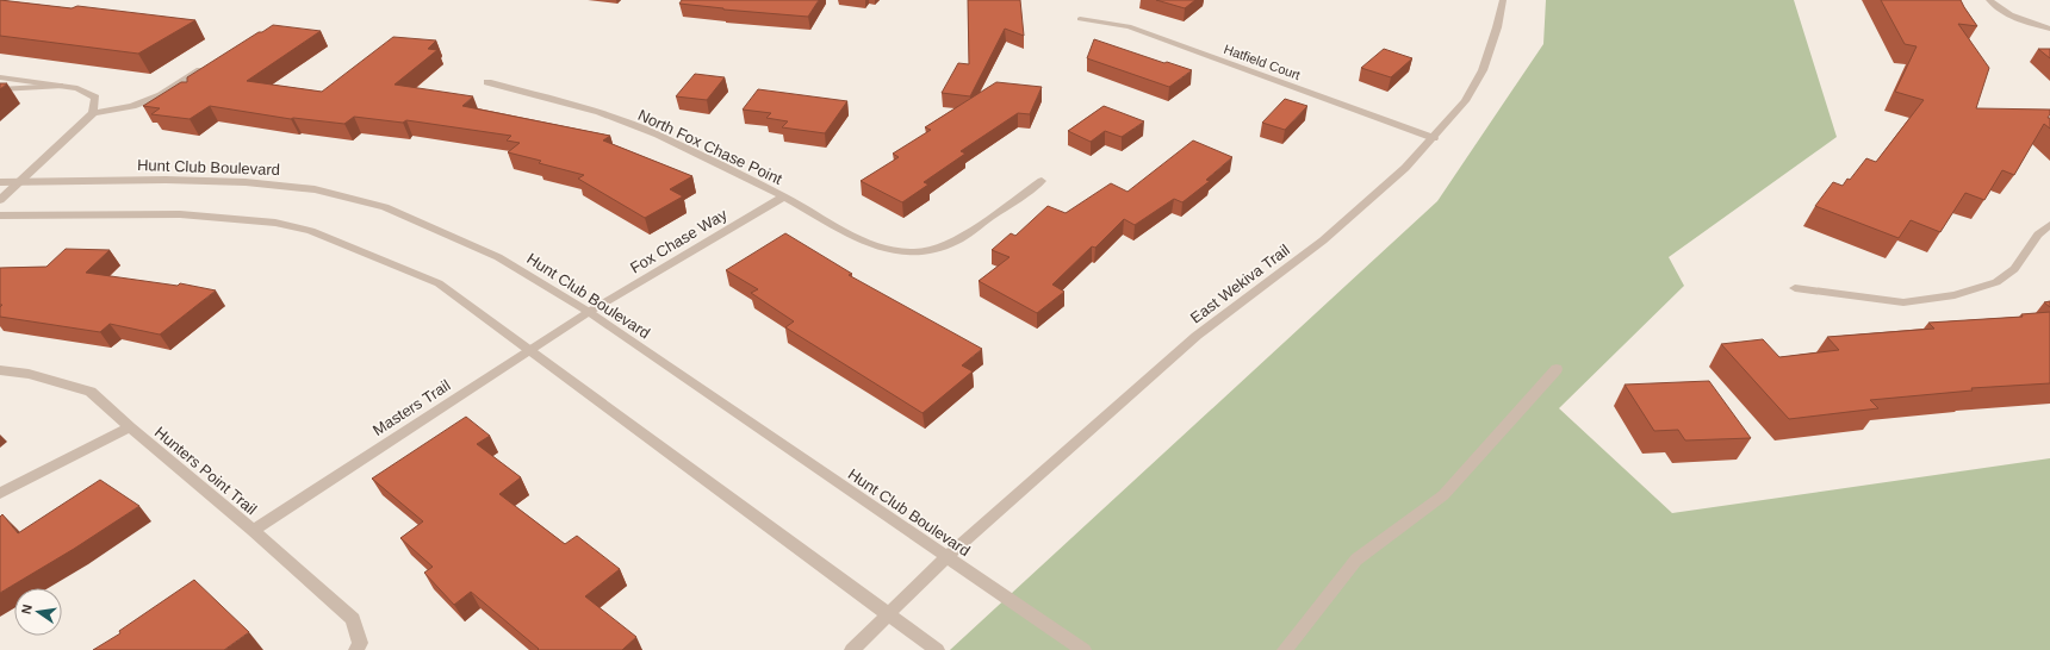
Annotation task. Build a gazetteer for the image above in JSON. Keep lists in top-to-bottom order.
{
  "streets": {
    "street": [
      "Hatfield Court",
      "North Fox Chase Point",
      "Hunt Club Boulevard",
      "Fox Chase Way",
      "East Wekiva Trail",
      "Masters Trail",
      "Hunters Point Trail"
    ]
  },
  "crossings": [
    ["Hatfield Court", "East Wekiva Trail"],
    ["North Fox Chase Point", "Fox Chase Way"],
    ["Hunt Club Boulevard", "Fox Chase Way"],
    ["Hunt Club Boulevard", "East Wekiva Trail"],
    ["Hunt Club Boulevard", "Masters Trail"],
    ["Fox Chase Way", "Masters Trail"],
    ["Masters Trail", "Hunters Point Trail"]
  ],
  "north": "left"
}
